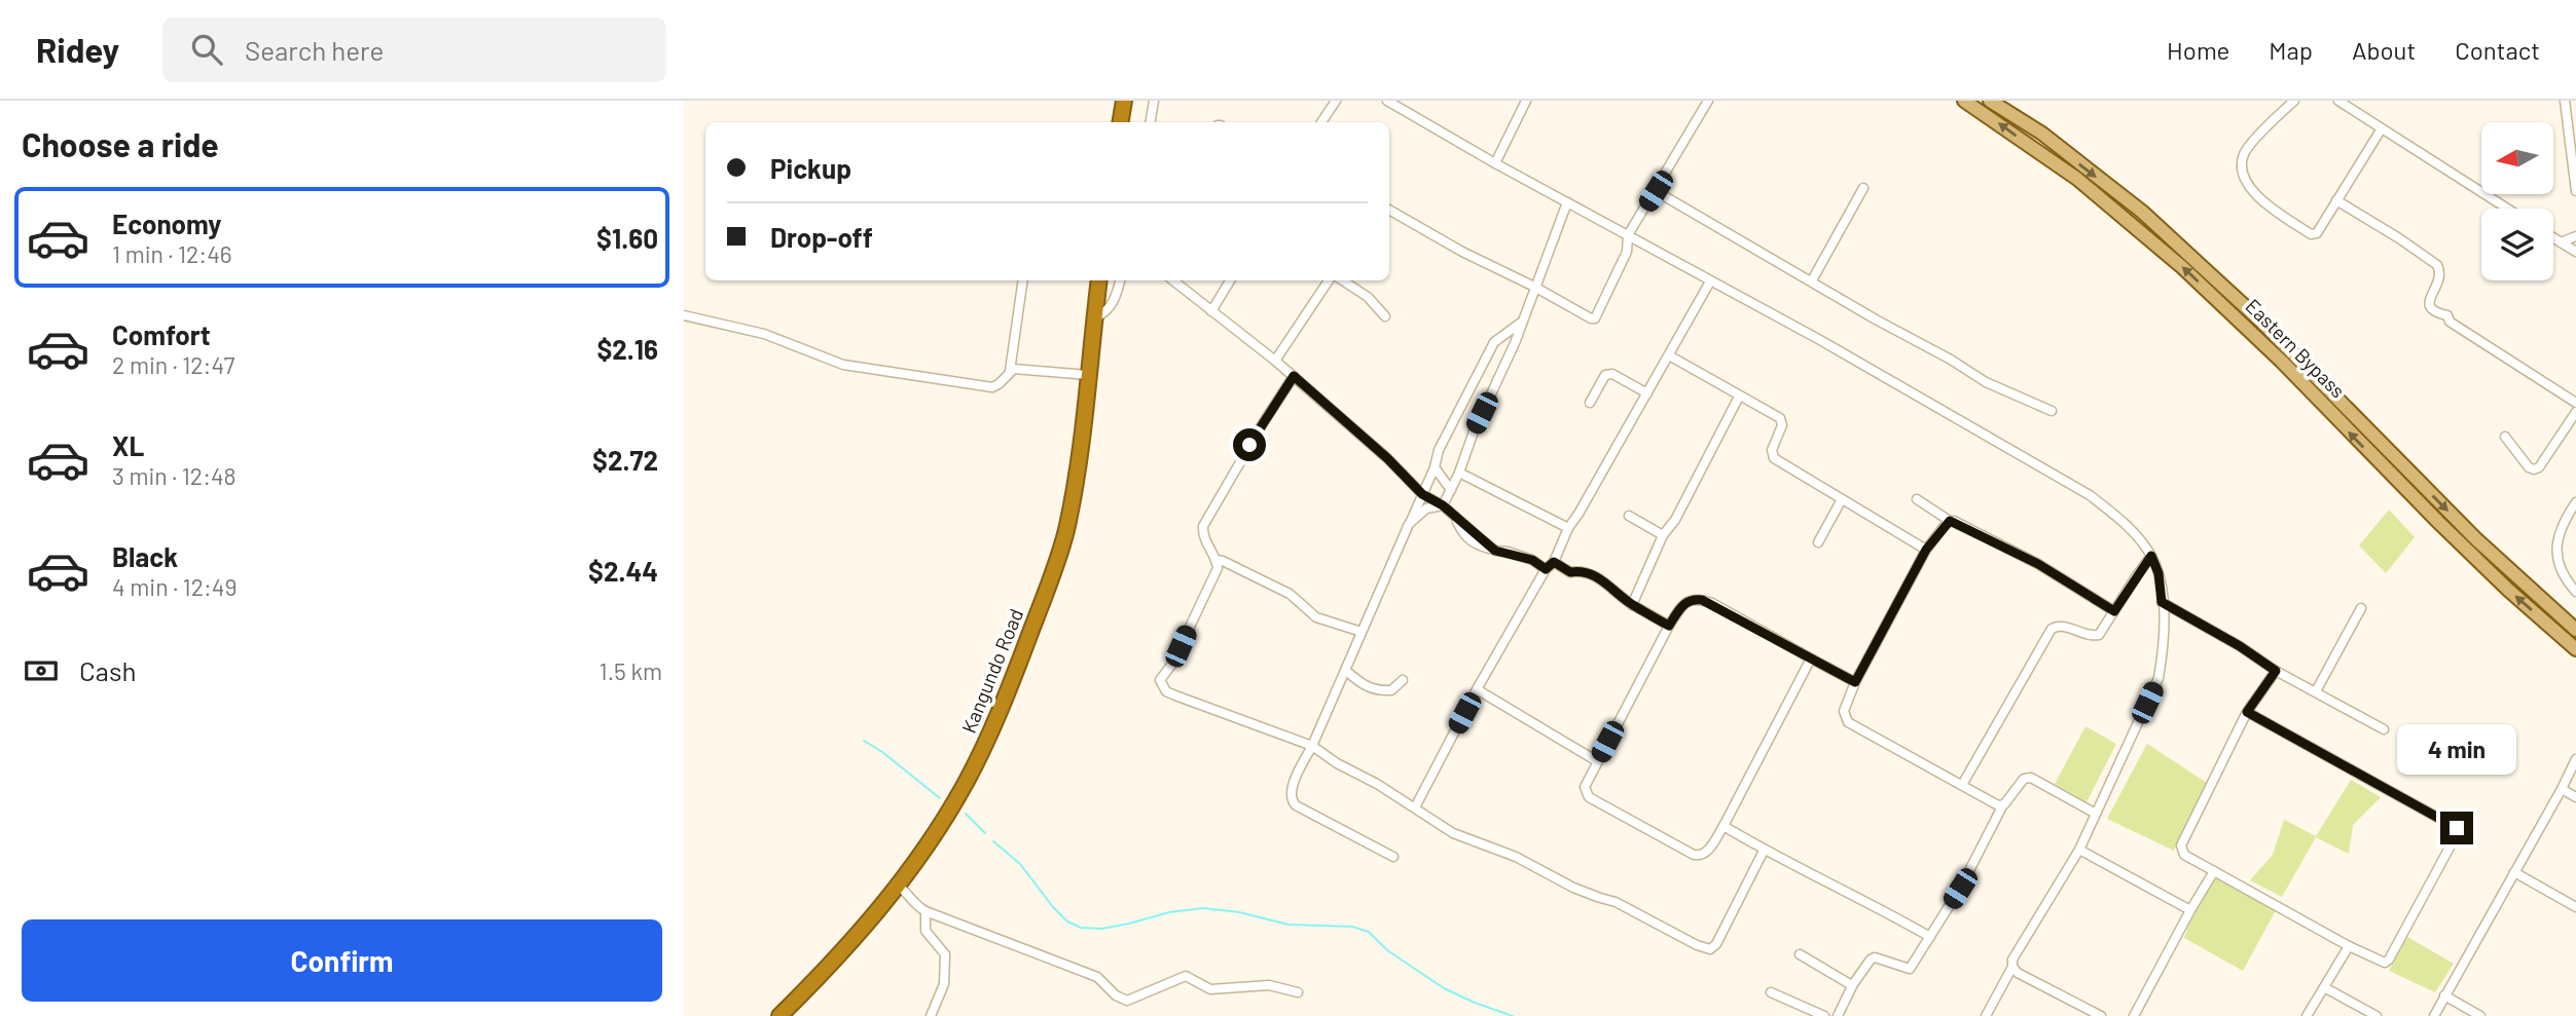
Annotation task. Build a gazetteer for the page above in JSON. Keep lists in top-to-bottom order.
{
  "streets": {
    "highway": ["Kangundo Road"],
    "main road": ["Eastern Bypass"]
  },
  "north": "left",
  "page": {
    "header": "Ridey",
    "search": "Search here",
    "nav": [
      "Home",
      "Map",
      "About",
      "Contact"
    ],
    "heading": "Choose a ride",
    "banner": ["Pickup", "Drop-off"],
    "list": [
      {
        "name": "Economy",
        "note": "1 min · 12:46",
        "value": "$1.60"
      },
      {
        "name": "Comfort",
        "note": "2 min · 12:47",
        "value": "$2.16"
      },
      {
        "name": "XL",
        "note": "3 min · 12:48",
        "value": "$2.72"
      },
      {
        "name": "Black",
        "note": "4 min · 12:49",
        "value": "$2.44"
      }
    ],
    "pay": ["Cash", "1.5 km"],
    "bubble": "4 min",
    "buttons": "Confirm"
  }
}
